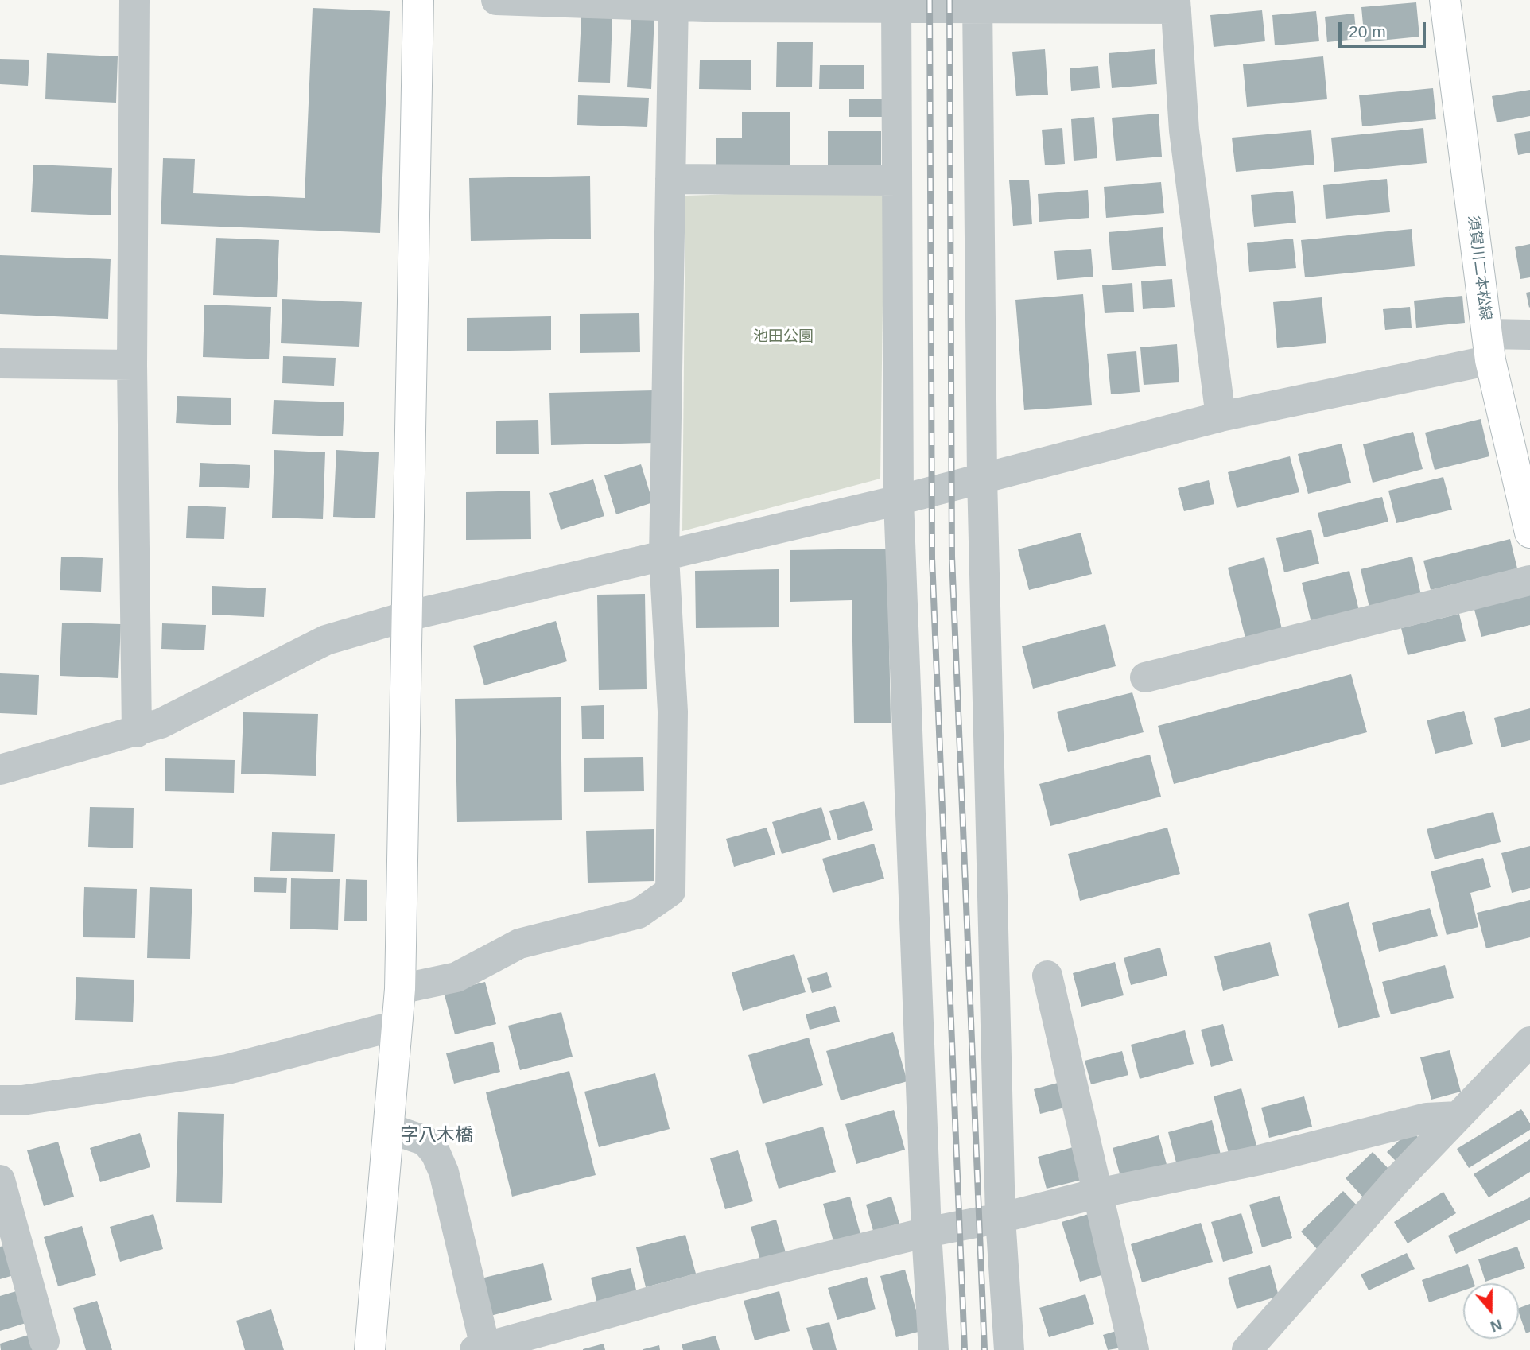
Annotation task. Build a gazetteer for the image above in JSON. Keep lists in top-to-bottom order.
{
  "streets": {
    "street": ["須賀川二本松線"]
  },
  "districts": ["字八木橋"],
  "parks": ["池田公園"],
  "scale_bar": "20 m",
  "north": "bottom"
}
